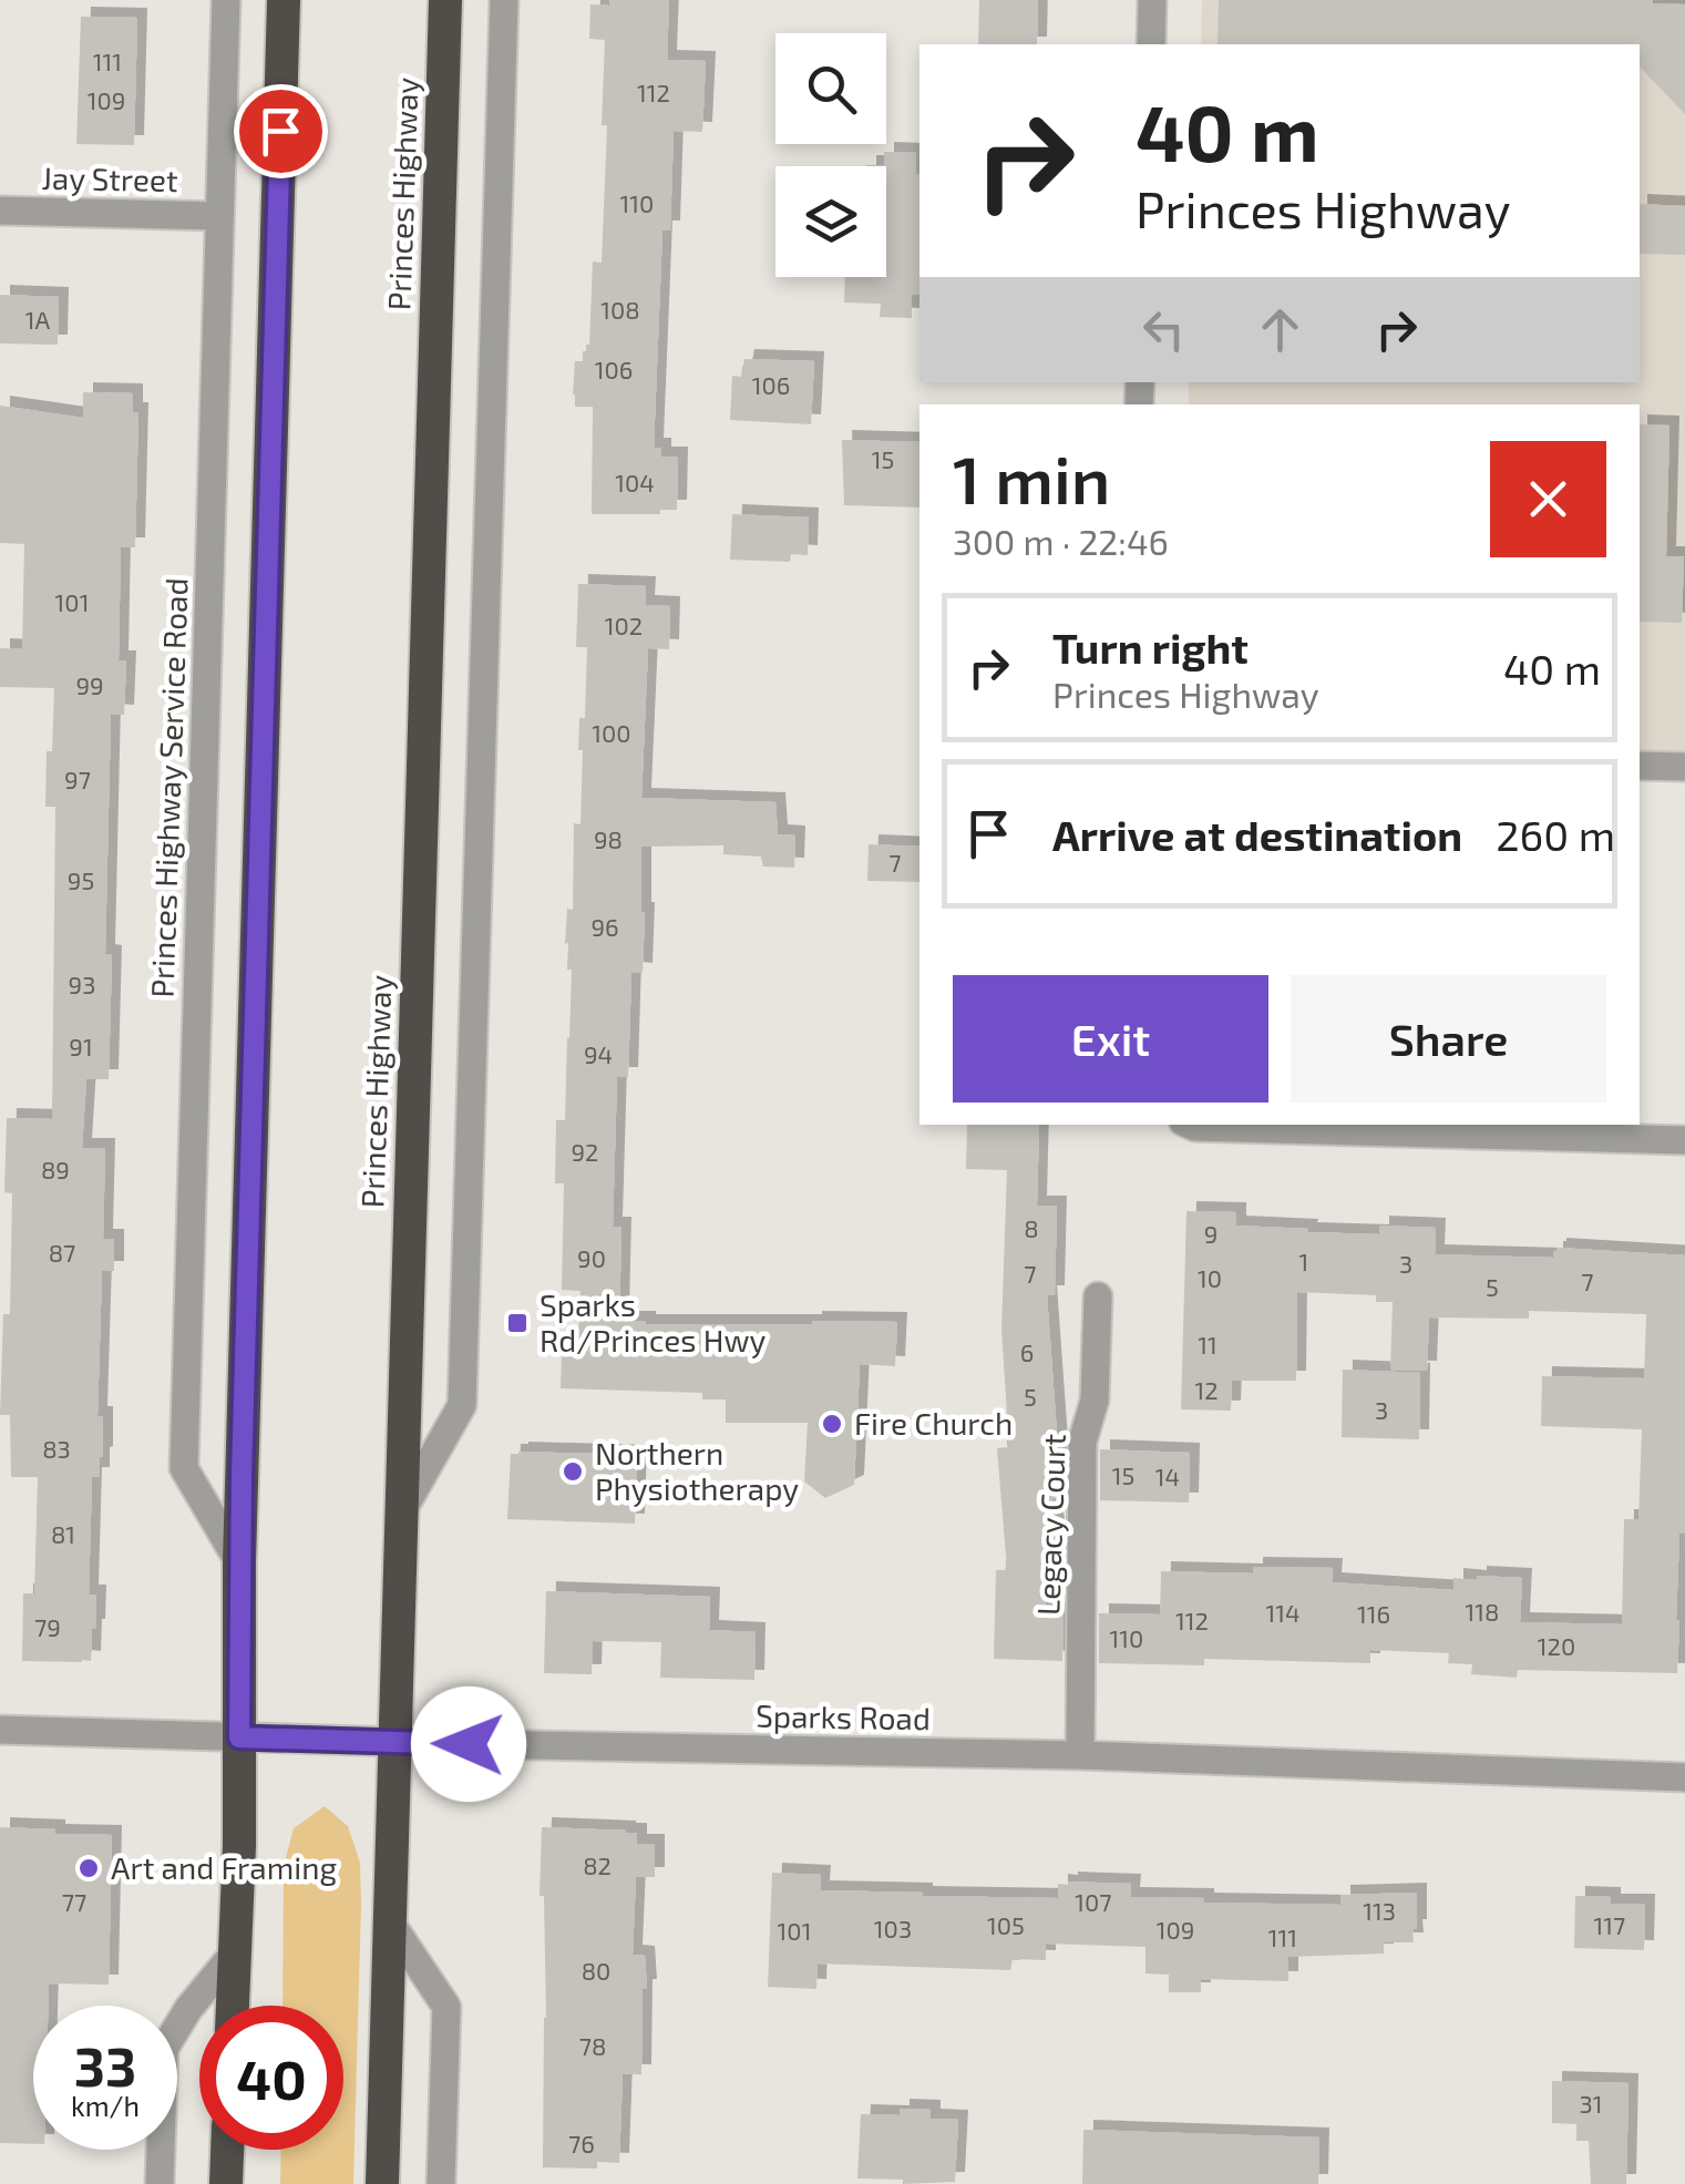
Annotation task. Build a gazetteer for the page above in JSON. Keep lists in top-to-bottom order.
{
  "streets": {
    "highway": ["Princes Highway"],
    "street": [
      "Jay Street",
      "Princes Highway Service Road",
      "Legacy Court",
      "Sparks Road"
    ]
  },
  "crossings": [
    ["Jay Street", "Princes Highway Service Road"],
    ["Princes Highway", "Sparks Road"],
    ["Legacy Court", "Sparks Road"]
  ],
  "places": {
    "transit": ["Sparks Rd/Princes Hwy"],
    "other": ["Fire Church", "Northern Physiotherapy", "Art and Framing"]
  },
  "house_numbers": [
    "111",
    "112",
    "109",
    "110",
    "108",
    "1A",
    "106",
    "106",
    "15",
    "104",
    "101",
    "102",
    "99",
    "100",
    "97",
    "98",
    "7",
    "95",
    "96",
    "93",
    "91",
    "94",
    "92",
    "89",
    "8",
    "9",
    "87",
    "90",
    "1",
    "3",
    "7",
    "10",
    "7",
    "5",
    "11",
    "6",
    "12",
    "5",
    "3",
    "83",
    "15",
    "14",
    "81",
    "118",
    "114",
    "116",
    "112",
    "79",
    "110",
    "120",
    "82",
    "77",
    "107",
    "113",
    "105",
    "117",
    "103",
    "109",
    "101",
    "111",
    "80",
    "78",
    "31",
    "76"
  ],
  "page": {
    "turn": ["40 m", "Princes Highway"],
    "heading": ["1 min", "300 m · 22:46"],
    "list": [
      {
        "name": "Turn right",
        "note": "Princes Highway",
        "value": "40 m"
      },
      {
        "name": "Arrive at destination",
        "value": "260 m"
      }
    ],
    "buttons": ["Exit", "Share"],
    "speed": "33 km/h",
    "limit": "40"
  }
}
